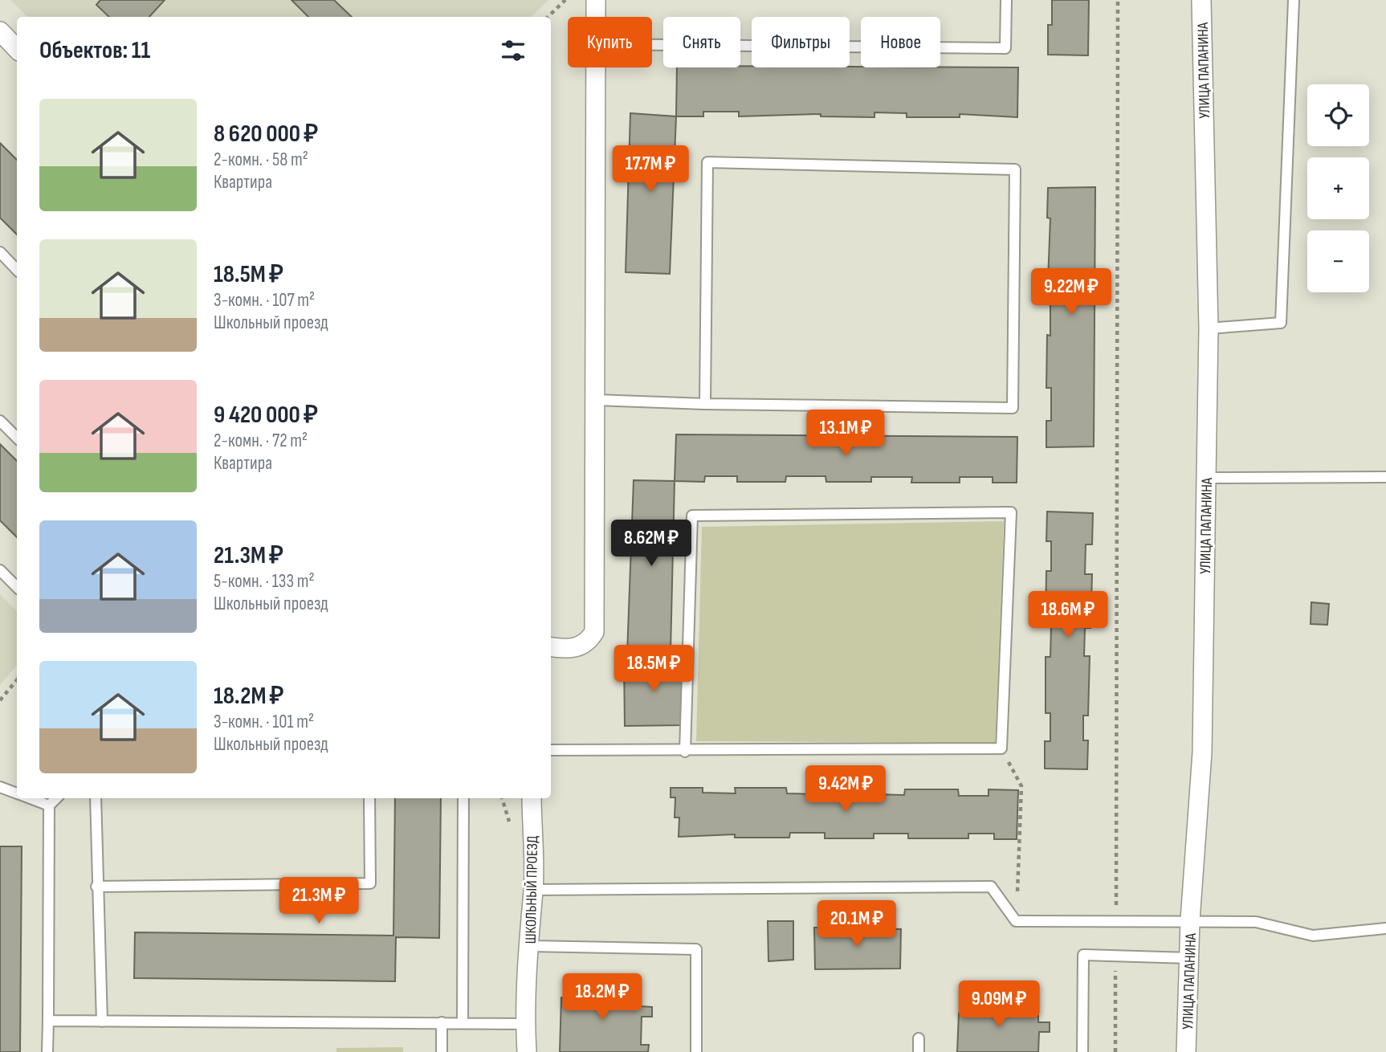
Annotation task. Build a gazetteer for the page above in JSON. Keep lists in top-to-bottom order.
{
  "streets": {
    "street": ["УЛИЦА ПАПАНИНА", "ШКОЛЬНЫЙ ПРОЕЗД"]
  },
  "page": {
    "chip": [
      "Купить",
      "Снять",
      "Фильтры",
      "Новое"
    ],
    "heading": "Объектов: 11",
    "map_buttons": ["+", "−"],
    "list": [
      {
        "name": "8 620 000 ₽",
        "note": "2-комн. · 58 m² · Квартира"
      },
      {
        "name": "18.5M ₽",
        "note": "3-комн. · 107 m² · Школьный проезд"
      },
      {
        "name": "9 420 000 ₽",
        "note": "2-комн. · 72 m² · Квартира"
      },
      {
        "name": "21.3M ₽",
        "note": "5-комн. · 133 m² · Школьный проезд"
      },
      {
        "name": "18.2M ₽",
        "note": "3-комн. · 101 m² · Школьный проезд"
      }
    ],
    "price": [
      "17.7M ₽",
      "9.22M ₽",
      "13.1M ₽",
      "8.62M ₽",
      "18.6M ₽",
      "18.5M ₽",
      "9.42M ₽",
      "21.3M ₽",
      "20.1M ₽",
      "18.2M ₽",
      "9.09M ₽"
    ]
  }
}
